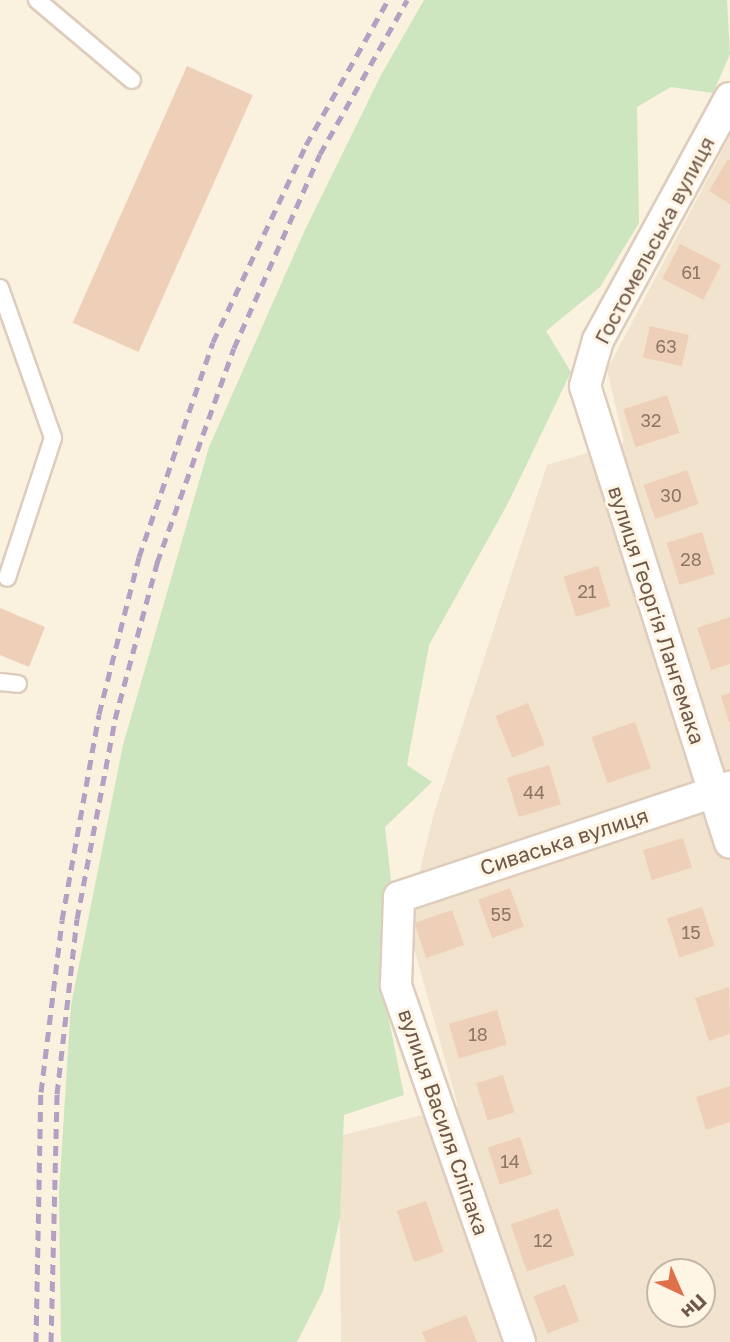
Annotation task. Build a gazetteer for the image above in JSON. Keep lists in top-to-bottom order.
{
  "streets": {
    "street": [
      "Гостомельська вулиця",
      "вулиця Георгія Лангемака",
      "Сиваська вулиця",
      "вулиця Василя Сліпака"
    ]
  },
  "crossings": [
    ["Гостомельська вулиця", "вулиця Георгія Лангемака"],
    ["вулиця Георгія Лангемака", "Сиваська вулиця"],
    ["Сиваська вулиця", "вулиця Василя Сліпака"]
  ],
  "house_numbers": [
    "61",
    "63",
    "32",
    "30",
    "28",
    "21",
    "44",
    "55",
    "15",
    "18",
    "14",
    "12"
  ],
  "north": "bottom right"
}
